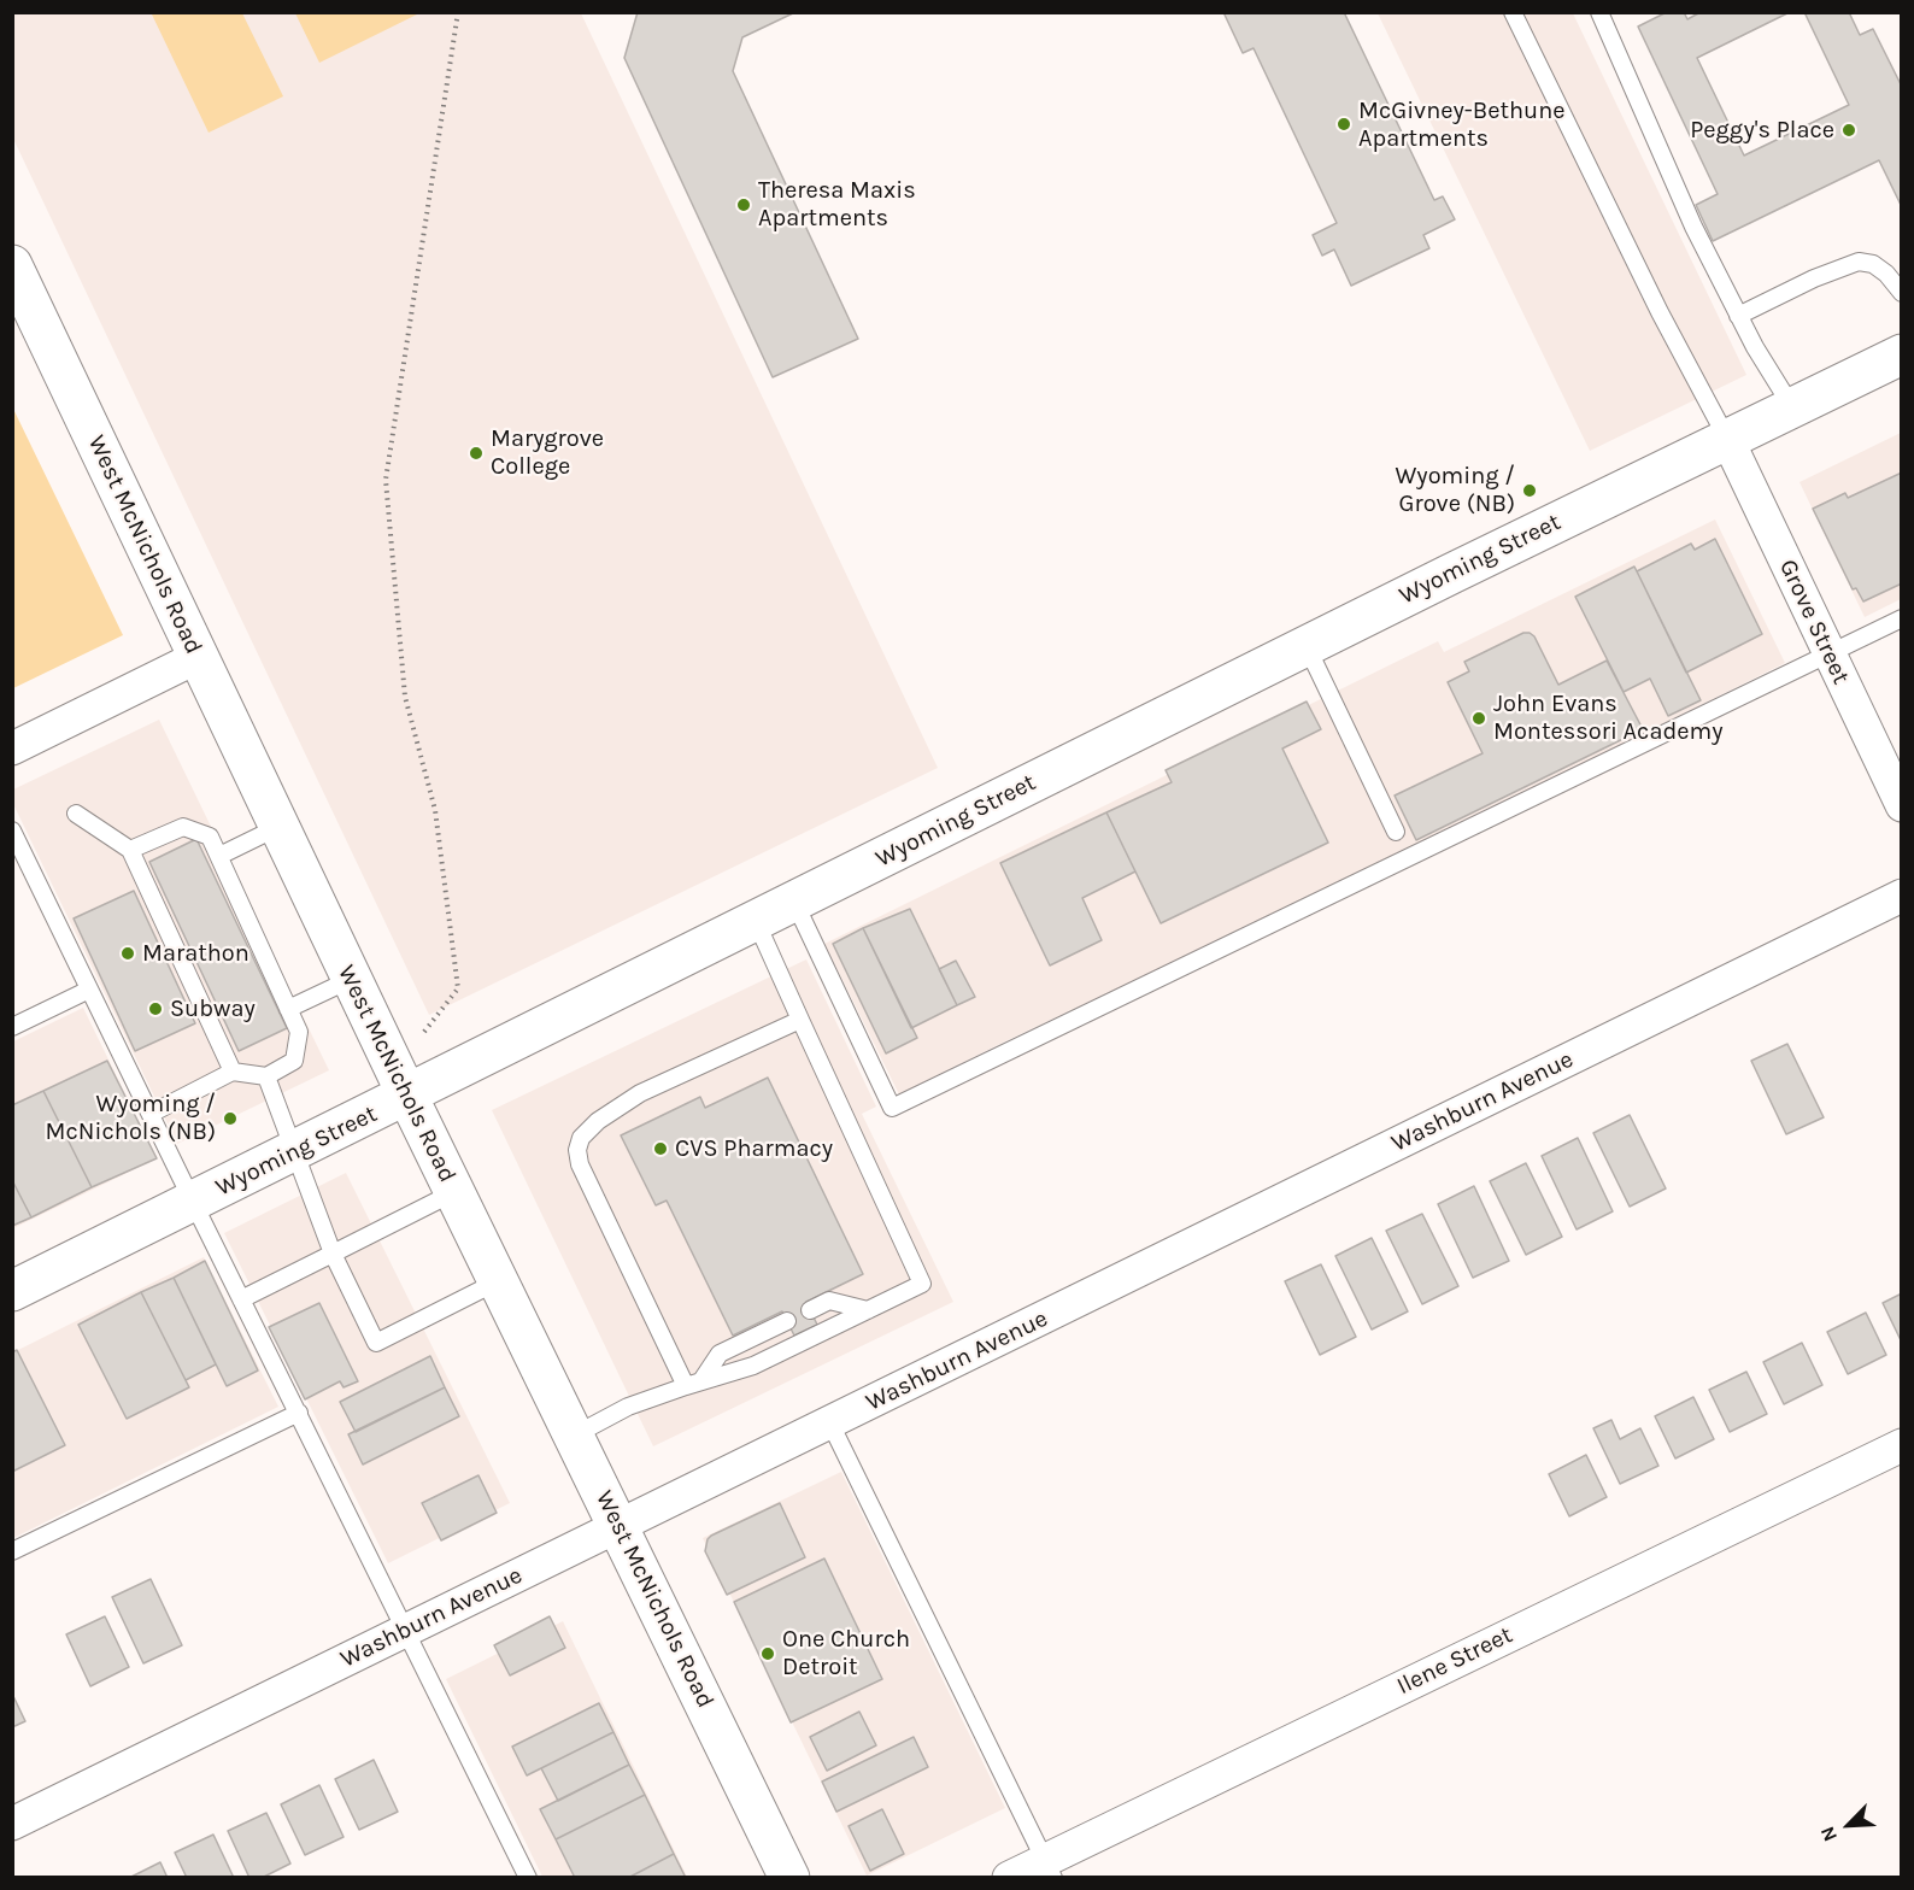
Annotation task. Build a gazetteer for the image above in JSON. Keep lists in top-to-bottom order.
{
  "streets": {
    "street": [
      "West McNichols Road",
      "Wyoming Street",
      "Grove Street",
      "Washburn Avenue",
      "Ilene Street"
    ]
  },
  "crossings": [
    ["West McNichols Road", "Wyoming Street"],
    ["West McNichols Road", "Washburn Avenue"],
    ["Wyoming Street", "Grove Street"]
  ],
  "places": [
    "McGivney-Bethune Apartments",
    "Peggy's Place",
    "Theresa Maxis Apartments",
    "Marygrove College",
    "Wyoming / Grove (NB)",
    "John Evans Montessori Academy",
    "Marathon",
    "Subway",
    "Wyoming / McNichols (NB)",
    "CVS Pharmacy",
    "One Church Detroit"
  ],
  "north": "bottom left"
}
